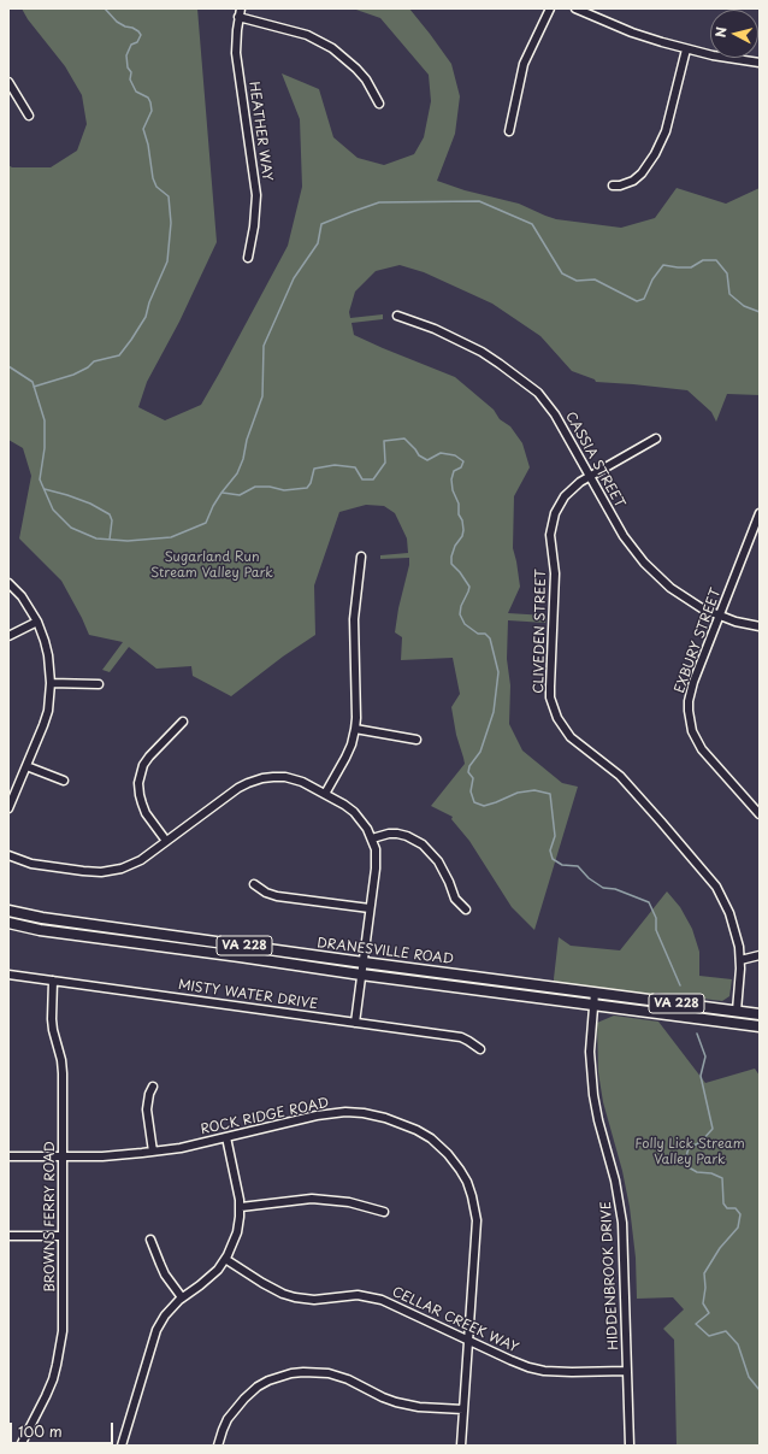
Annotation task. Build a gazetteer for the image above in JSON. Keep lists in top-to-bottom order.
{
  "streets": {
    "main road": ["VA 228", "DRANESVILLE ROAD"],
    "street": [
      "HEATHER WAY",
      "CASSIA STREET",
      "CLIVEDEN STREET",
      "EXBURY STREET",
      "MISTY WATER DRIVE",
      "ROCK RIDGE ROAD",
      "BROWNS FERRY ROAD",
      "HIDDENBROOK DRIVE",
      "CELLAR CREEK WAY"
    ]
  },
  "crossings": [
    ["CASSIA STREET", "CLIVEDEN STREET"],
    ["CASSIA STREET", "EXBURY STREET"],
    ["CLIVEDEN STREET", "DRANESVILLE ROAD"],
    ["DRANESVILLE ROAD", "HIDDENBROOK DRIVE"],
    ["MISTY WATER DRIVE", "BROWNS FERRY ROAD"],
    ["ROCK RIDGE ROAD", "BROWNS FERRY ROAD"],
    ["ROCK RIDGE ROAD", "CELLAR CREEK WAY"],
    ["HIDDENBROOK DRIVE", "CELLAR CREEK WAY"]
  ],
  "parks": ["Sugarland Run Stream Valley Park", "Folly Lick Stream Valley Park"],
  "scale_bar": "100 m",
  "north": "left"
}
